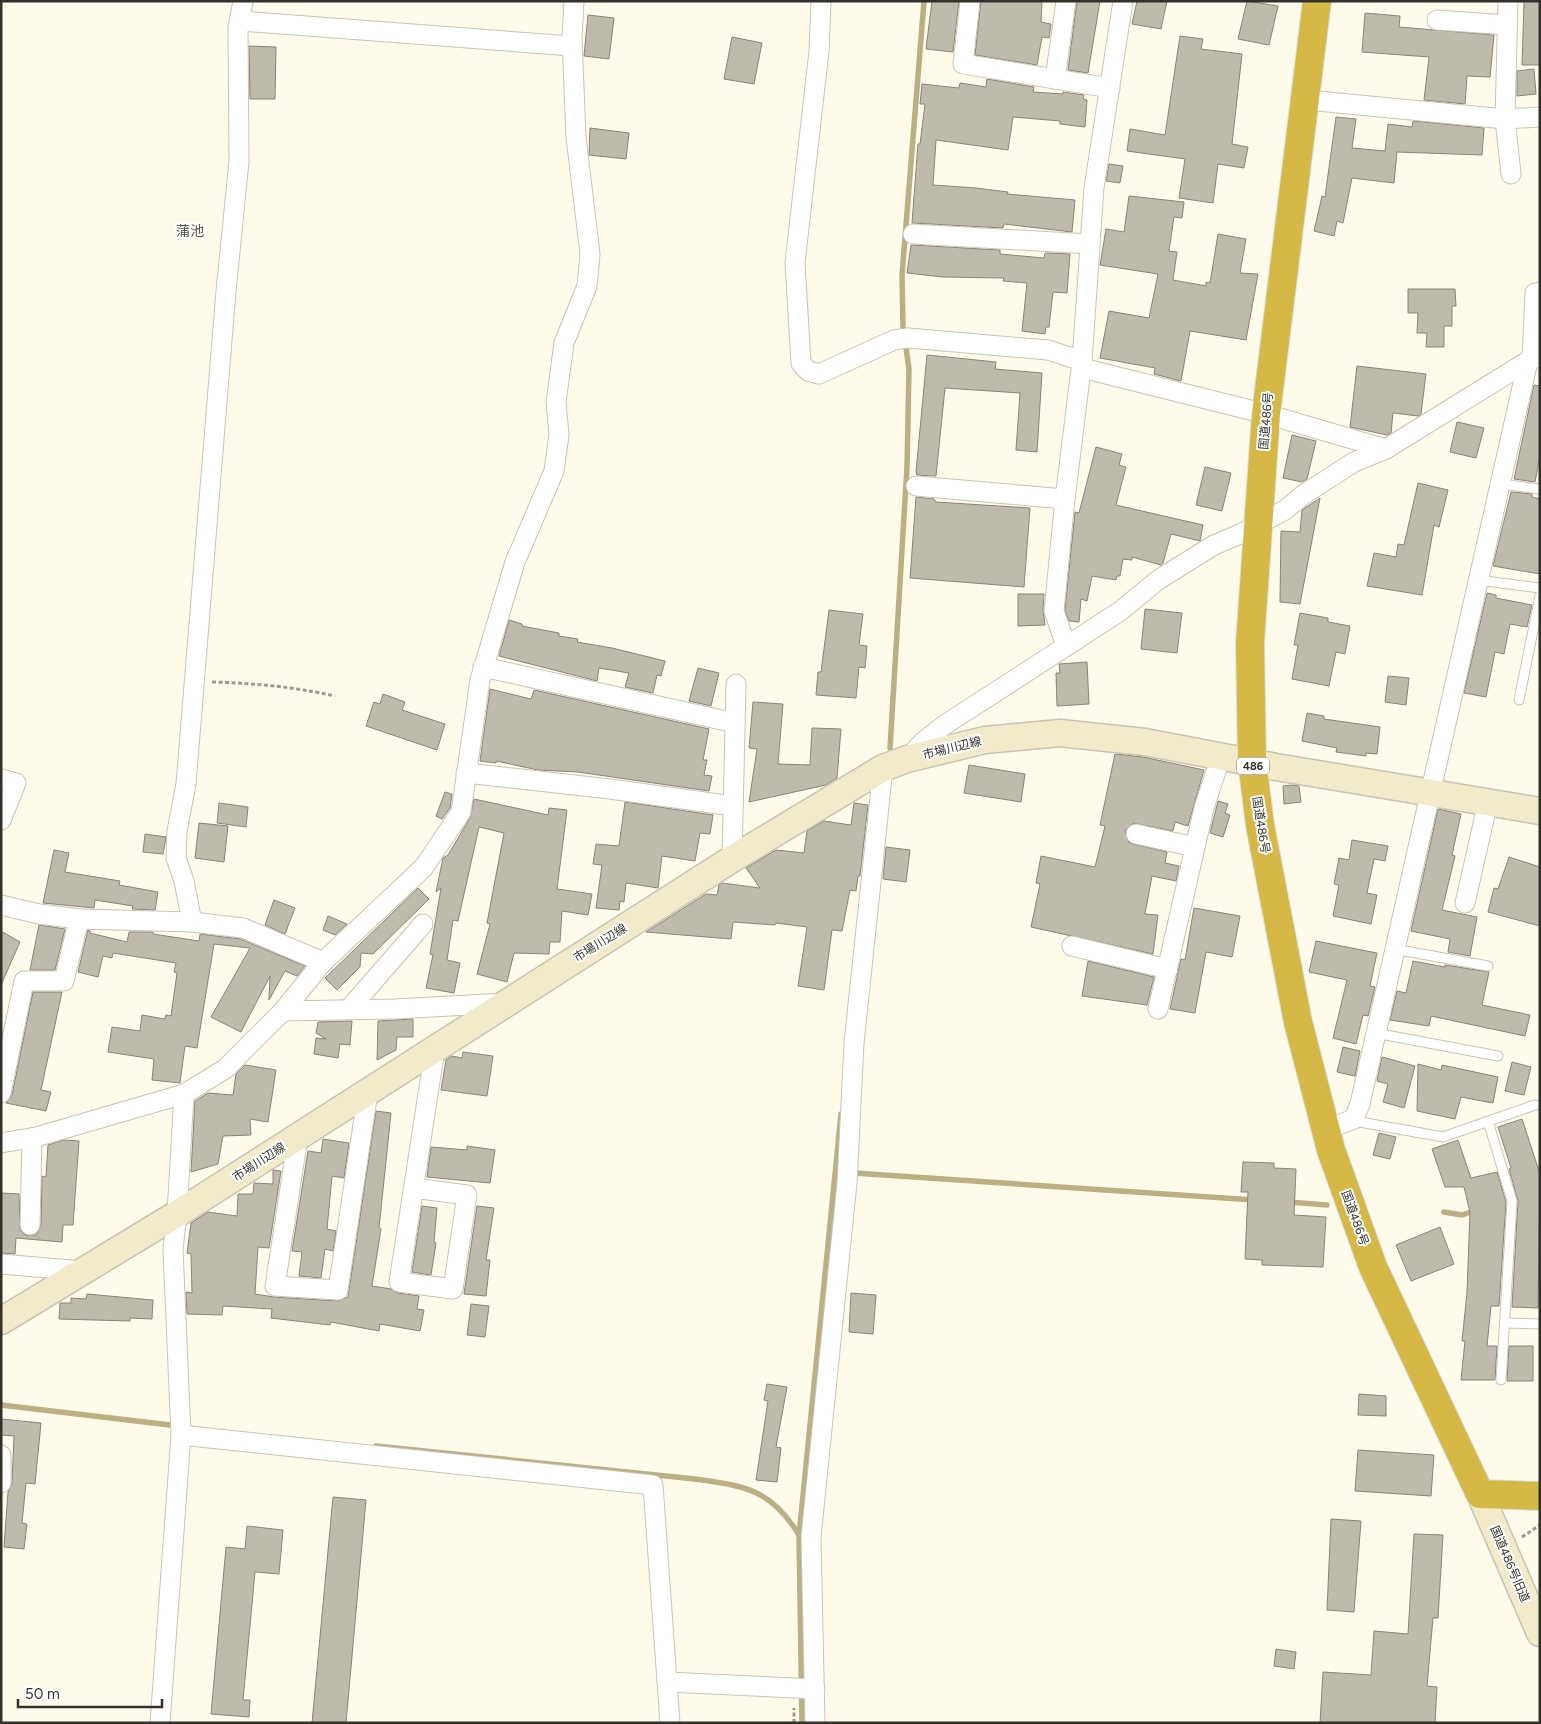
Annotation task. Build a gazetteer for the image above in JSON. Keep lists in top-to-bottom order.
{
  "streets": {
    "highway": ["国道486号", "486"],
    "main road": ["市場川辺線", "国道486号旧道"]
  },
  "crossings": [
    ["国道486号", "市場川辺線"],
    ["国道486号", "国道486号旧道"]
  ],
  "districts": ["蒲池"],
  "scale_bar": "50 m"
}
